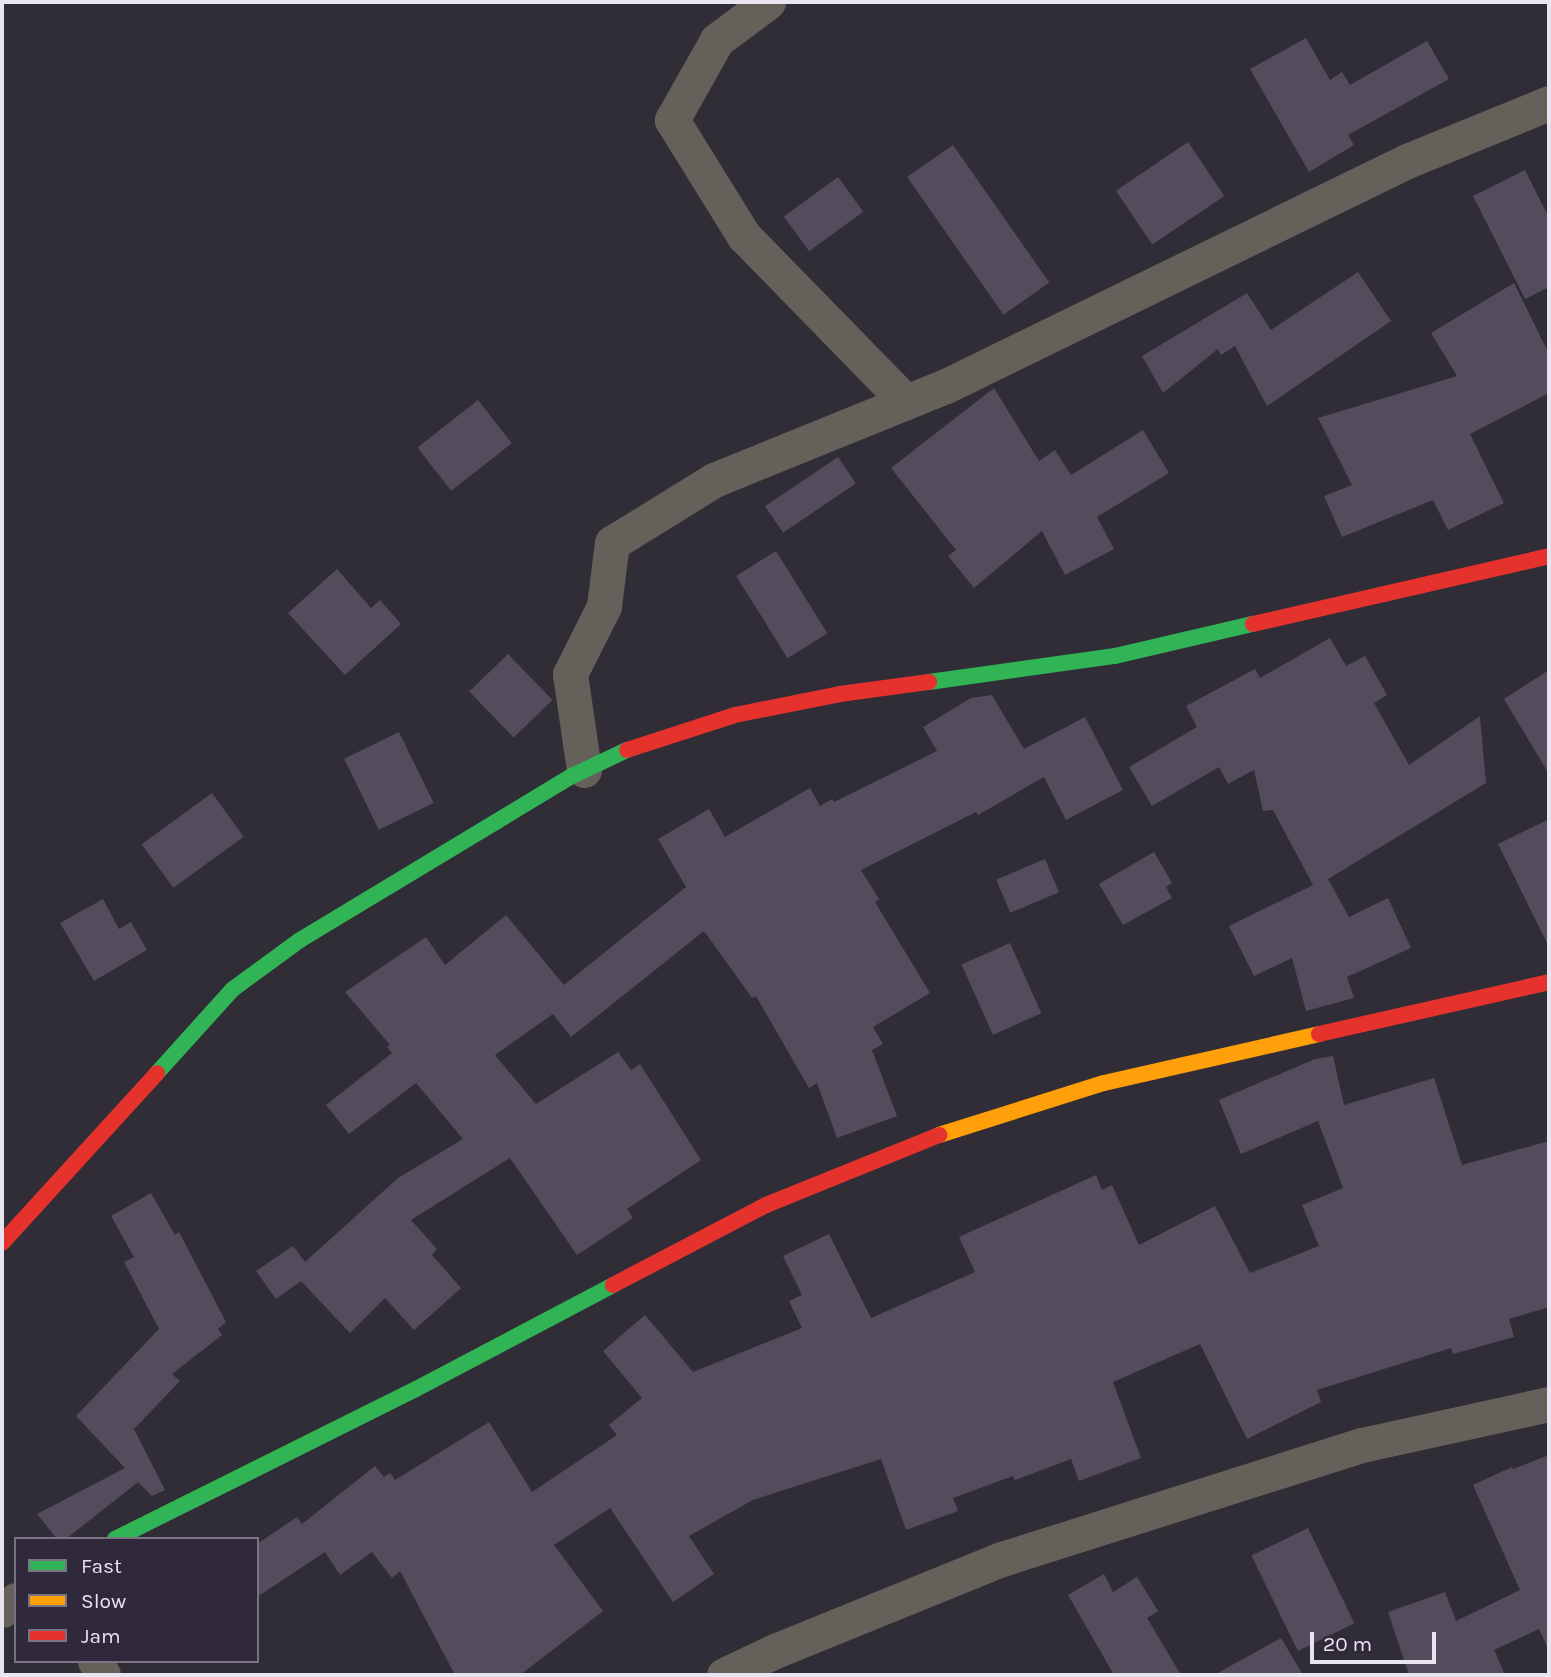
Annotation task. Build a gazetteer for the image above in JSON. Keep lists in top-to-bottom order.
{
  "legend": ["Fast", "Slow", "Jam"],
  "scale_bar": "20 m"
}
